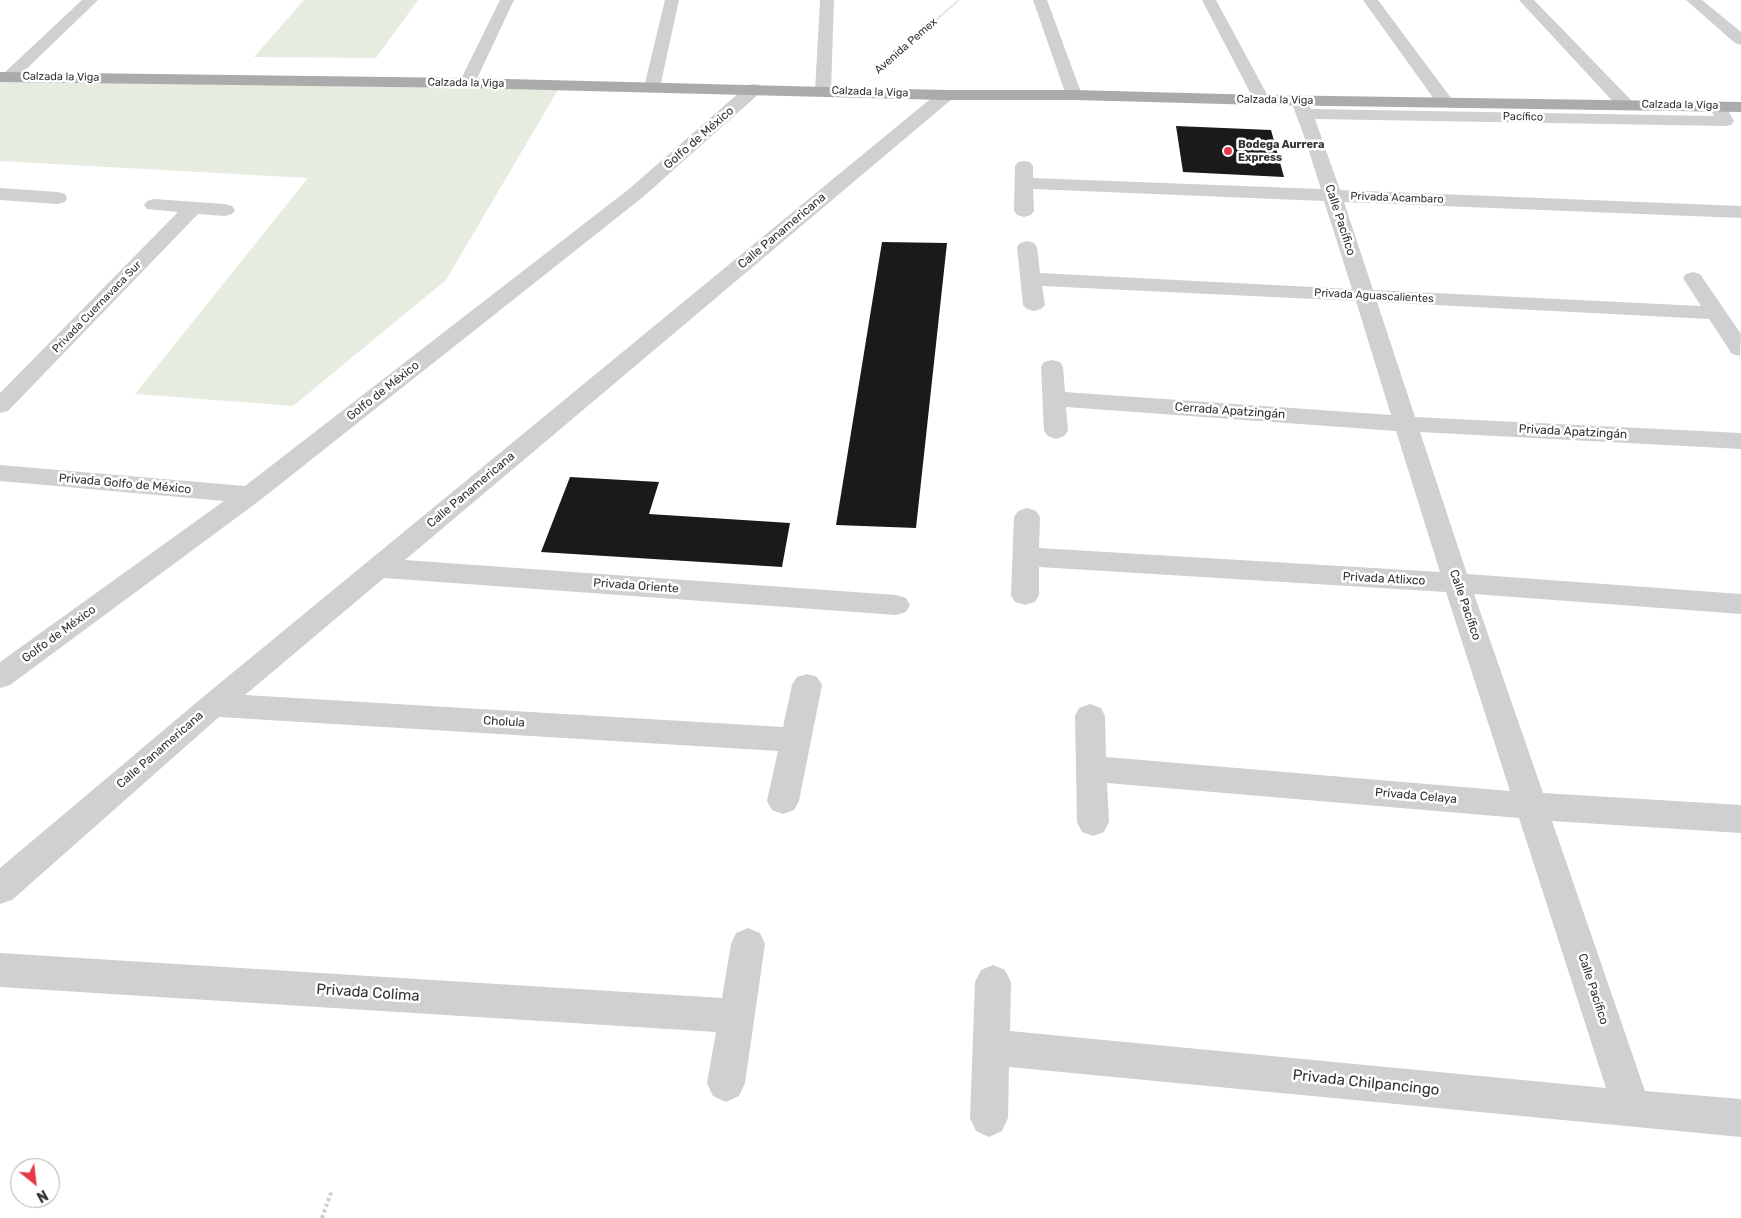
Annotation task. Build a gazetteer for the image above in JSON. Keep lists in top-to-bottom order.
{
  "streets": {
    "main road": ["Calzada la Viga"],
    "street": [
      "Pacífico",
      "Golfo de México",
      "Privada Acambaro",
      "Calle Pacífico",
      "Calle Panamericana",
      "Privada Aguascalientes",
      "Privada Cuernavaca Sur",
      "Cerrada Apatzingán",
      "Privada Apatzingán",
      "Privada Golfo de México",
      "Privada Atlixco",
      "Privada Oriente",
      "Cholula",
      "Privada Celaya",
      "Privada Colima",
      "Privada Chilpancingo"
    ],
    "path": ["Avenida Pemex"]
  },
  "crossings": [
    ["Avenida Pemex", "Calzada la Viga"],
    ["Calzada la Viga", "Pacífico"],
    ["Calzada la Viga", "Golfo de México"],
    ["Calzada la Viga", "Calle Pacífico"],
    ["Calzada la Viga", "Calle Panamericana"],
    ["Pacífico", "Calle Pacífico"],
    ["Golfo de México", "Privada Golfo de México"],
    ["Privada Acambaro", "Calle Pacífico"],
    ["Calle Pacífico", "Privada Aguascalientes"],
    ["Calle Pacífico", "Cerrada Apatzingán"],
    ["Calle Pacífico", "Privada Apatzingán"],
    ["Calle Pacífico", "Privada Atlixco"],
    ["Calle Pacífico", "Privada Celaya"],
    ["Calle Pacífico", "Privada Chilpancingo"],
    ["Calle Panamericana", "Privada Oriente"],
    ["Calle Panamericana", "Cholula"],
    ["Cerrada Apatzingán", "Privada Apatzingán"]
  ],
  "places": ["Bodega Aurrera Express"],
  "north": "bottom right"
}
